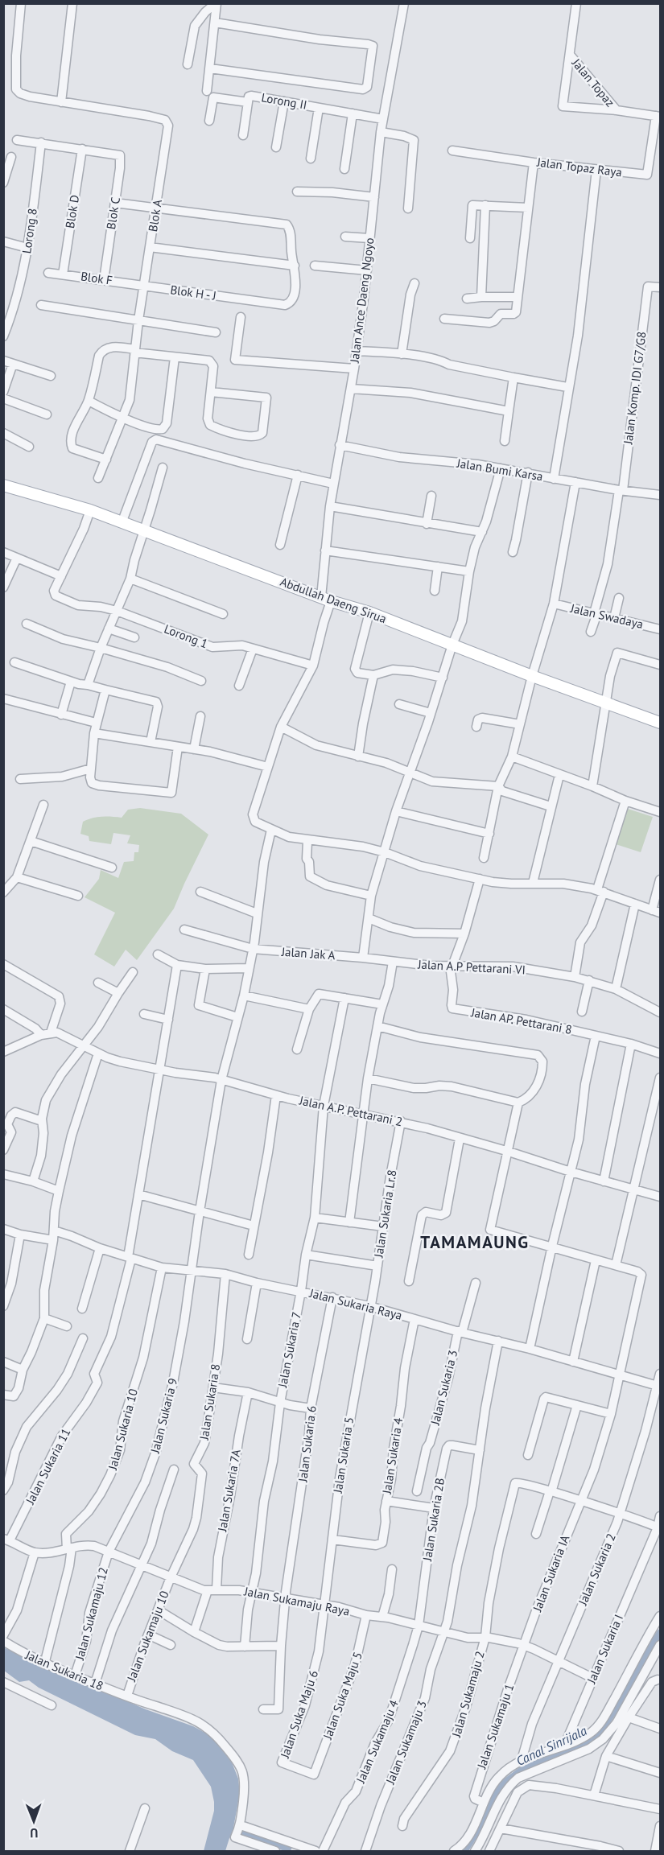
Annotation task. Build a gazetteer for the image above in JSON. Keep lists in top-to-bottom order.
{
  "streets": {
    "main road": ["Abdullah Daeng Sirua"],
    "street": [
      "Jalan Topaz",
      "Lorong II",
      "Jalan Topaz Raya",
      "Blok D",
      "Blok C",
      "Blok A",
      "Lorong 8",
      "Blok F",
      "Blok H - J",
      "Jalan Ance Daeng Ngoyo",
      "Jalan Komp. IDI G7/G8",
      "Jalan Bumi Karsa",
      "Jalan Swadaya",
      "Lorong 1",
      "Jalan Jak A",
      "Jalan A.P Pettarani VI",
      "Jalan AP. Pettarani 8",
      "Jalan A.P. Pettarani 2",
      "Jalan Sukaria Lr.8",
      "Jalan Sukaria Raya",
      "Jalan Sukaria 7",
      "Jalan Sukaria 3",
      "Jalan Sukaria 8",
      "Jalan Sukaria 9",
      "Jalan Sukaria 10",
      "Jalan Sukaria 6",
      "Jalan Sukaria 5",
      "Jalan Sukaria 4",
      "Jalan Sukaria 11",
      "Jalan Sukaria 7A",
      "Jalan Sukaria 2B",
      "Jalan Sukaria 2",
      "Jalan Sukaria IA",
      "Jalan Sukamaju Raya",
      "Jalan Sukamaju 12",
      "Jalan Sukamaju 10",
      "Jalan Sukaria I",
      "Jalan Sukaria 18",
      "Jalan Sukamaju 2",
      "Jalan Suka Maju 5",
      "Jalan Suka Maju 6",
      "Jalan Sukamaju 1",
      "Jalan Sukamaju 4",
      "Jalan Sukamaju 3"
    ]
  },
  "crossings": [
    ["Jalan Topaz", "Jalan Topaz Raya"],
    ["Lorong II", "Jalan Ance Daeng Ngoyo"],
    ["Blok D", "Blok C"],
    ["Blok D", "Blok F"],
    ["Blok C", "Blok F"],
    ["Blok A", "Blok F"],
    ["Blok A", "Blok H - J"],
    ["Blok F", "Blok H - J"],
    ["Jalan Ance Daeng Ngoyo", "Jalan Bumi Karsa"],
    ["Jalan Ance Daeng Ngoyo", "Abdullah Daeng Sirua"],
    ["Jalan Ance Daeng Ngoyo", "Lorong 1"],
    ["Jalan Ance Daeng Ngoyo", "Jalan Sukaria 9"],
    ["Jalan Komp. IDI G7/G8", "Jalan Bumi Karsa"],
    ["Jalan Komp. IDI G7/G8", "Jalan Swadaya"],
    ["Jalan Jak A", "Jalan A.P Pettarani VI"],
    ["Jalan Jak A", "Jalan Sukaria 9"],
    ["Jalan A.P Pettarani VI", "Jalan AP. Pettarani 8"],
    ["Jalan A.P. Pettarani 2", "Jalan Sukaria Lr.8"],
    ["Jalan A.P. Pettarani 2", "Jalan Sukaria 7"],
    ["Jalan A.P. Pettarani 2", "Jalan Sukaria 9"],
    ["Jalan Sukaria Lr.8", "Jalan Sukaria Raya"],
    ["Jalan Sukaria Lr.8", "Jalan Sukaria 5"],
    ["Jalan Sukaria Raya", "Jalan Sukaria 7"],
    ["Jalan Sukaria Raya", "Jalan Sukaria 3"],
    ["Jalan Sukaria Raya", "Jalan Sukaria 8"],
    ["Jalan Sukaria Raya", "Jalan Sukaria 9"],
    ["Jalan Sukaria Raya", "Jalan Sukaria 10"],
    ["Jalan Sukaria Raya", "Jalan Sukaria 6"],
    ["Jalan Sukaria Raya", "Jalan Sukaria 5"],
    ["Jalan Sukaria Raya", "Jalan Sukaria 4"],
    ["Jalan Sukaria Raya", "Jalan Sukaria 11"],
    ["Jalan Sukaria Raya", "Jalan Sukaria 2"],
    ["Jalan Sukaria Raya", "Jalan Sukaria IA"],
    ["Jalan Sukaria 7", "Jalan Sukamaju Raya"],
    ["Jalan Sukaria 8", "Jalan Sukamaju Raya"],
    ["Jalan Sukaria 8", "Jalan Sukamaju 10"],
    ["Jalan Sukaria 9", "Jalan Sukamaju Raya"],
    ["Jalan Sukaria 9", "Jalan Sukamaju 12"],
    ["Jalan Sukaria 10", "Jalan Sukamaju Raya"],
    ["Jalan Sukaria 10", "Jalan Sukaria 18"],
    ["Jalan Sukaria 6", "Jalan Sukamaju Raya"],
    ["Jalan Sukaria 5", "Jalan Sukaria 4"],
    ["Jalan Sukaria 5", "Jalan Sukamaju Raya"],
    ["Jalan Sukaria 5", "Jalan Suka Maju 6"],
    ["Jalan Sukaria 7A", "Jalan Sukamaju Raya"],
    ["Jalan Sukaria 2B", "Jalan Sukamaju Raya"],
    ["Jalan Sukaria 2B", "Jalan Sukamaju 4"],
    ["Jalan Sukaria 2", "Jalan Sukamaju Raya"],
    ["Jalan Sukaria IA", "Jalan Sukamaju Raya"],
    ["Jalan Sukaria IA", "Jalan Sukamaju 1"],
    ["Jalan Sukamaju Raya", "Jalan Sukamaju 12"],
    ["Jalan Sukamaju Raya", "Jalan Sukamaju 10"],
    ["Jalan Sukamaju Raya", "Jalan Sukaria I"],
    ["Jalan Sukamaju Raya", "Jalan Sukamaju 2"],
    ["Jalan Sukamaju Raya", "Jalan Suka Maju 5"],
    ["Jalan Sukamaju Raya", "Jalan Suka Maju 6"],
    ["Jalan Sukamaju Raya", "Jalan Sukamaju 1"],
    ["Jalan Sukamaju Raya", "Jalan Sukamaju 4"],
    ["Jalan Sukamaju Raya", "Jalan Sukamaju 3"],
    ["Jalan Sukamaju 12", "Jalan Sukaria 18"],
    ["Jalan Sukamaju 10", "Jalan Sukaria 18"],
    ["Jalan Suka Maju 5", "Jalan Suka Maju 6"]
  ],
  "districts": ["TAMAMAUNG"],
  "water": ["Canal Sinrijala"],
  "north": "bottom"
}
